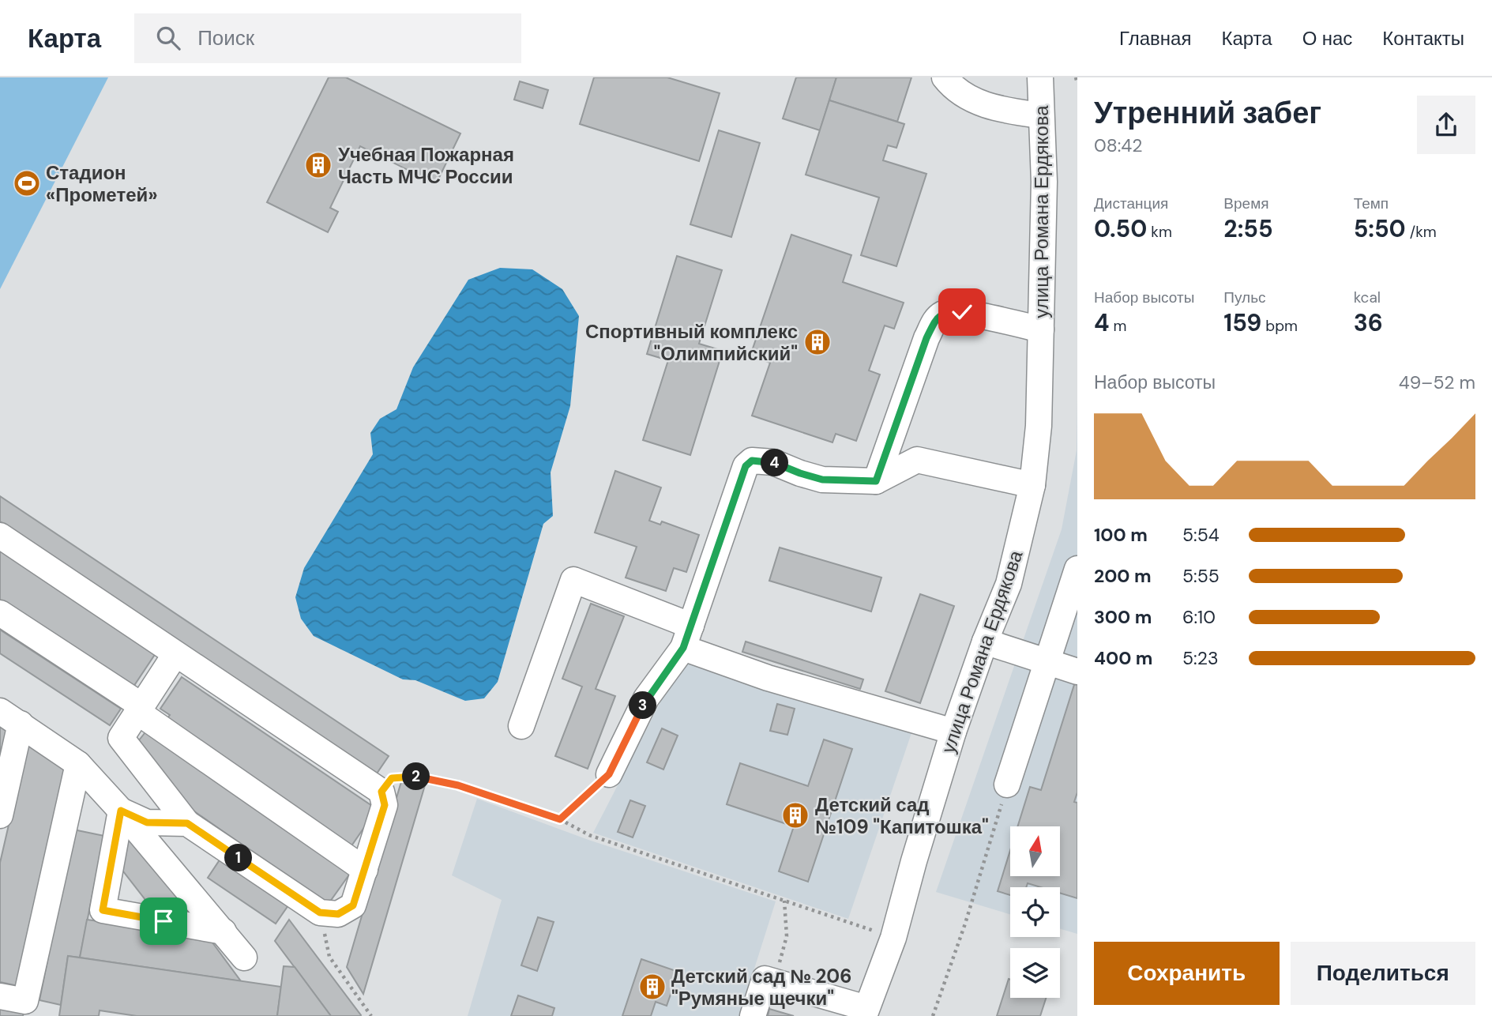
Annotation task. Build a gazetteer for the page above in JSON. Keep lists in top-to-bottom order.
{
  "streets": {
    "street": ["улица Романа Ердякова"]
  },
  "places": {
    "building": [
      "Учебная Пожарная Часть МЧС России",
      "Спортивный комплекс \"Олимпийский\"",
      "Детский сад №109 \"Капитошка\"",
      "Детский сад № 206 \"Румяные щечки\""
    ],
    "sports": ["Стадион «Прометей»"]
  },
  "north": "top",
  "page": {
    "header": "Карта",
    "search": "Поиск",
    "nav": [
      "Главная",
      "Карта",
      "О нас",
      "Контакты"
    ],
    "heading": ["Утренний забег", "08:42"],
    "stats": [
      ["Дистанция", "0.50 km"],
      ["Время", "2:55"],
      ["Темп", "5:50 /km"],
      ["Набор высоты", "4 m"],
      ["Пульс", "159 bpm"],
      ["kcal", "36"]
    ],
    "chart": ["Набор высоты", "49–52 m"],
    "pins": [
      "4",
      "3",
      "2",
      "1"
    ],
    "list": [
      {
        "name": "100 m",
        "note": "5:54"
      },
      {
        "name": "200 m",
        "note": "5:55"
      },
      {
        "name": "300 m",
        "note": "6:10"
      },
      {
        "name": "400 m",
        "note": "5:23"
      }
    ],
    "buttons": ["Сохранить", "Поделиться"]
  }
}
